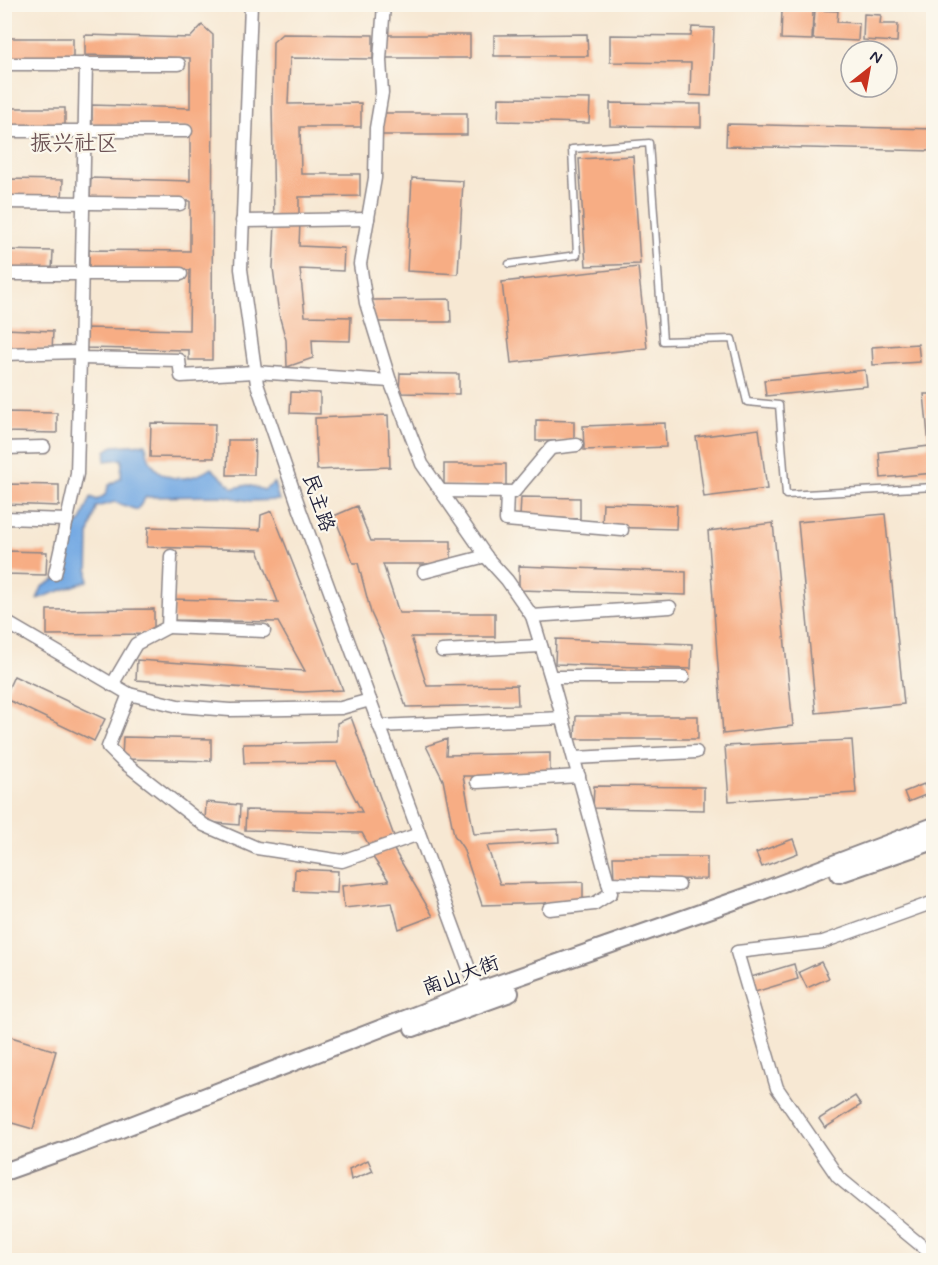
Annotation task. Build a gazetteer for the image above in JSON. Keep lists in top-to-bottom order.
{
  "streets": {
    "street": ["民主路", "南山大街"]
  },
  "crossings": [
    ["民主路", "南山大街"]
  ],
  "districts": ["振兴社区"],
  "north": "top right"
}
